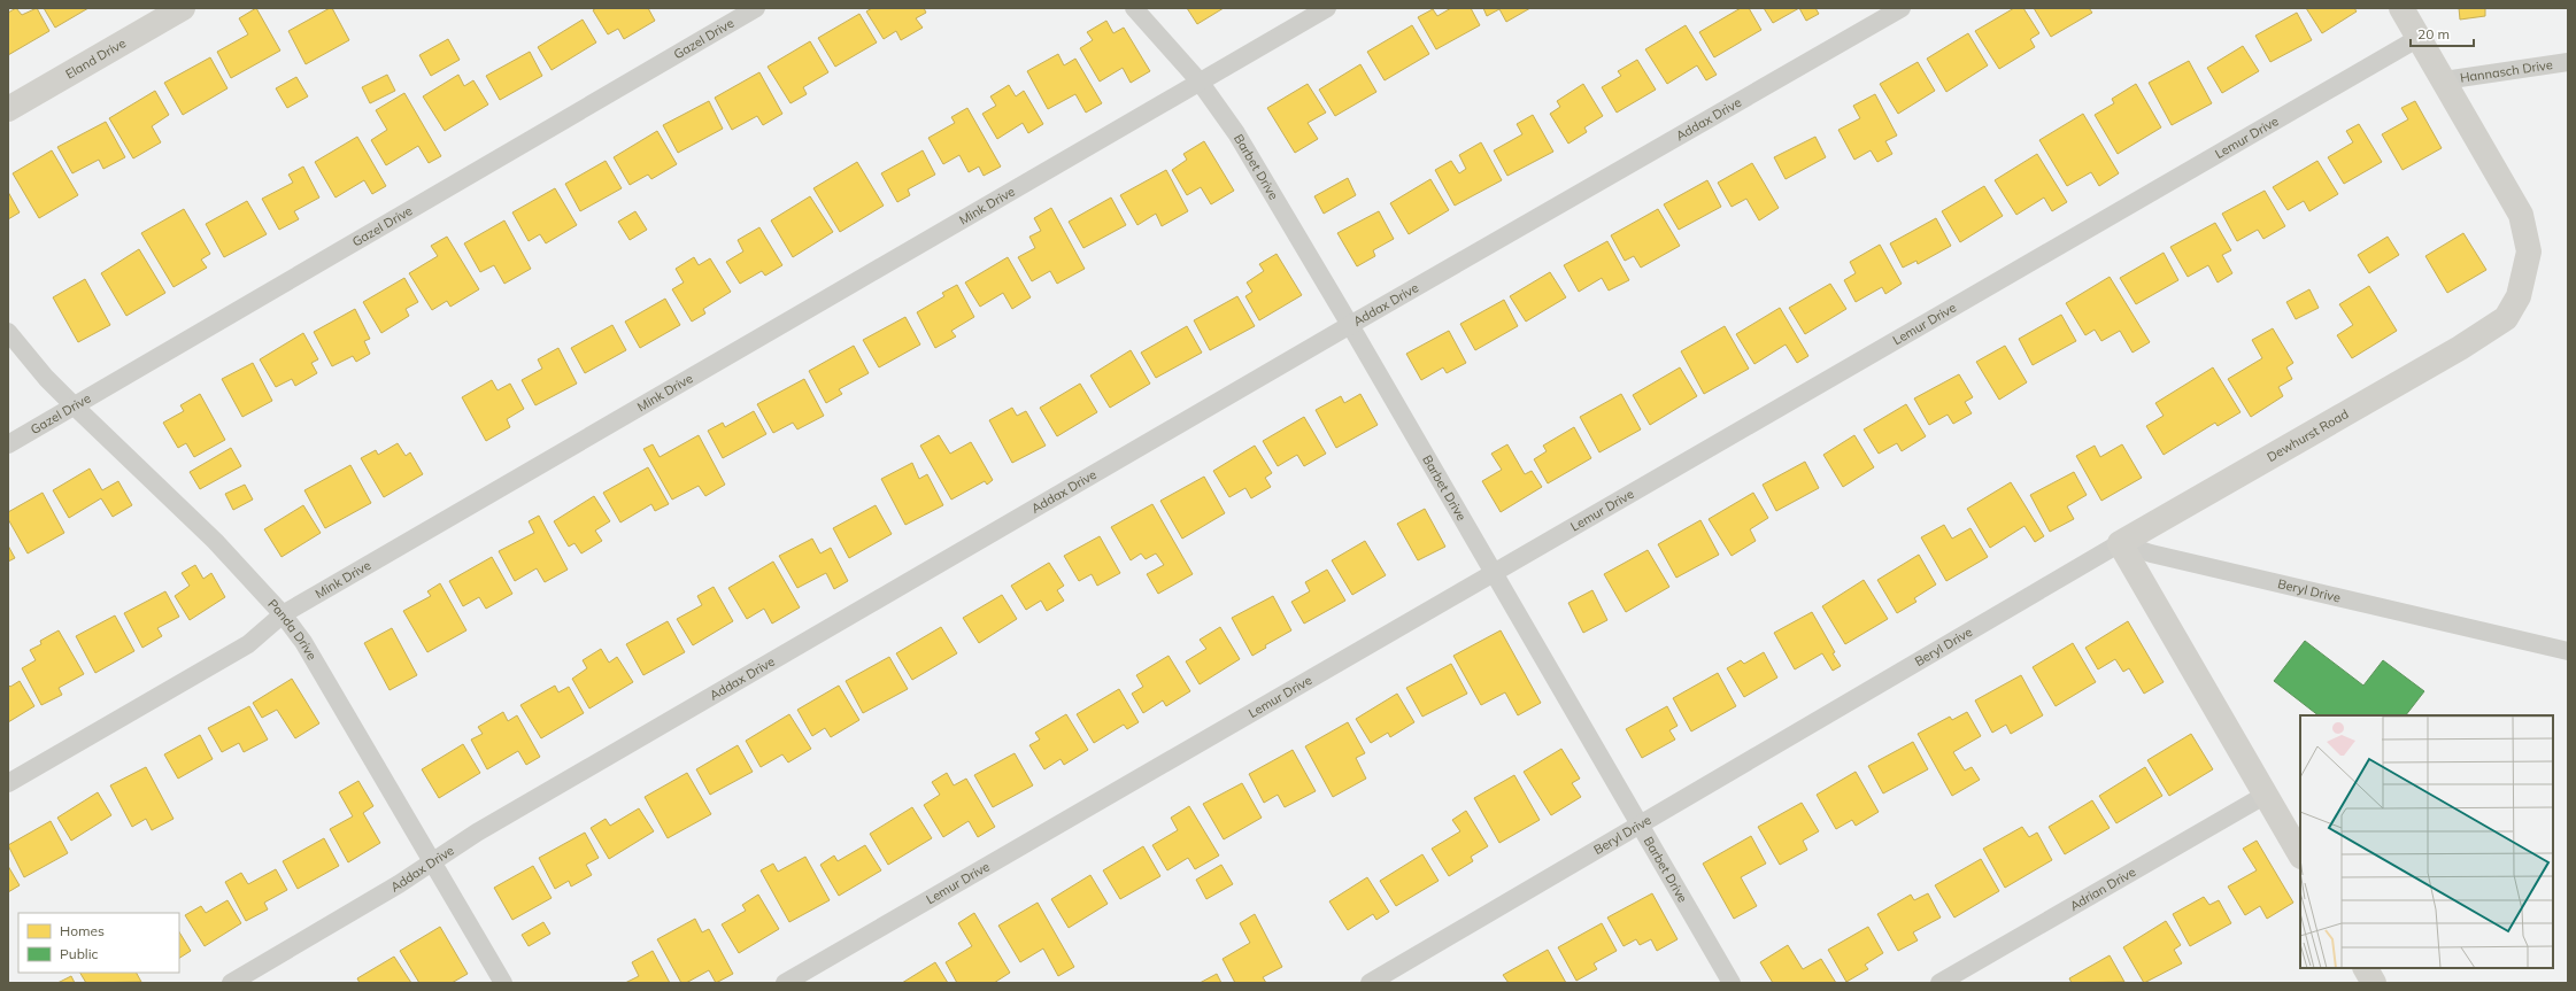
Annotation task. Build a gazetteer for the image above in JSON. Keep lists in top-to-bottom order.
{
  "streets": {
    "street": [
      "Gazel Drive",
      "Eland Drive",
      "Hannasch Drive",
      "Addax Drive",
      "Lemur Drive",
      "Barbet Drive",
      "Mink Drive",
      "Dewhurst Road",
      "Beryl Drive",
      "Panda Drive",
      "Adrian Drive"
    ]
  },
  "crossings": [
    ["Gazel Drive", "Panda Drive"],
    ["Hannasch Drive", "Dewhurst Road"],
    ["Addax Drive", "Barbet Drive"],
    ["Addax Drive", "Panda Drive"],
    ["Lemur Drive", "Barbet Drive"],
    ["Lemur Drive", "Dewhurst Road"],
    ["Barbet Drive", "Mink Drive"],
    ["Barbet Drive", "Beryl Drive"],
    ["Mink Drive", "Panda Drive"],
    ["Dewhurst Road", "Beryl Drive"]
  ],
  "legend": ["Homes", "Public"],
  "scale_bar": "20 m"
}
